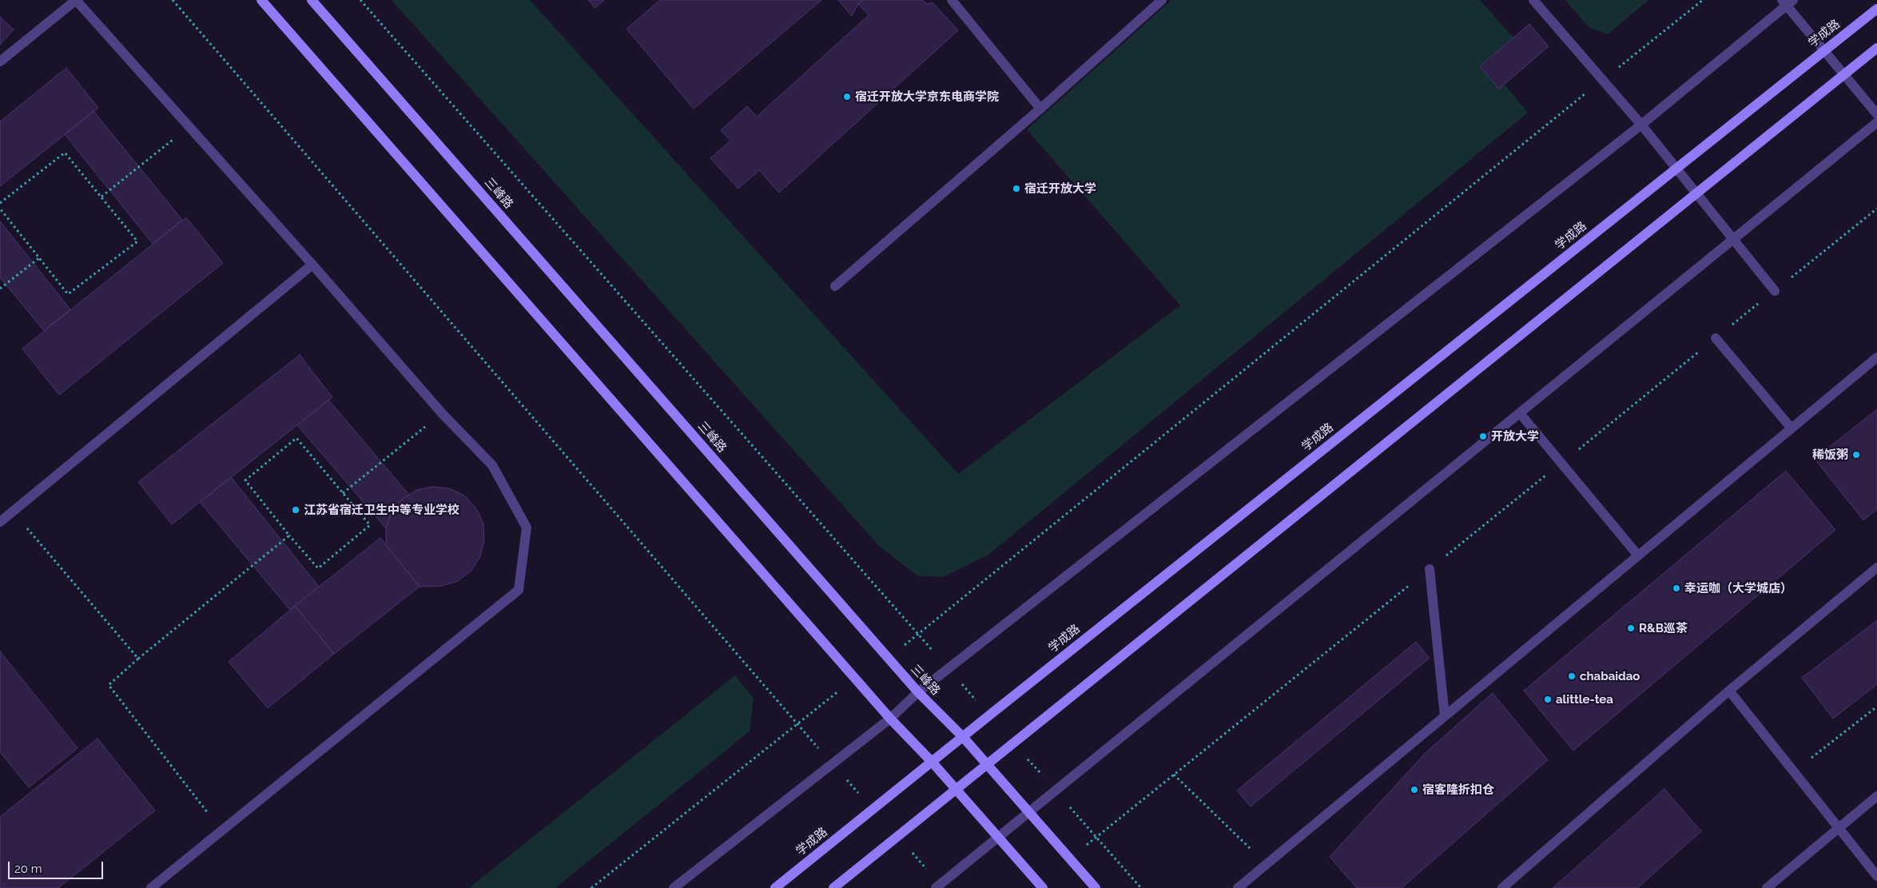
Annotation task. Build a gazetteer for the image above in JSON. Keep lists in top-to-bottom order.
{
  "streets": {
    "main road": ["学成路", "三峰路"]
  },
  "crossings": [
    ["学成路", "三峰路"]
  ],
  "places": [
    "宿迁开放大学京东电商学院",
    "宿迁开放大学",
    "开放大学",
    "稀饭粥",
    "江苏省宿迁卫生中等专业学校",
    "幸运咖（大学城店）",
    "R&B巡茶",
    "chabaidao",
    "alittle-tea",
    "宿客隆折扣仓"
  ],
  "scale_bar": "20 m"
}
